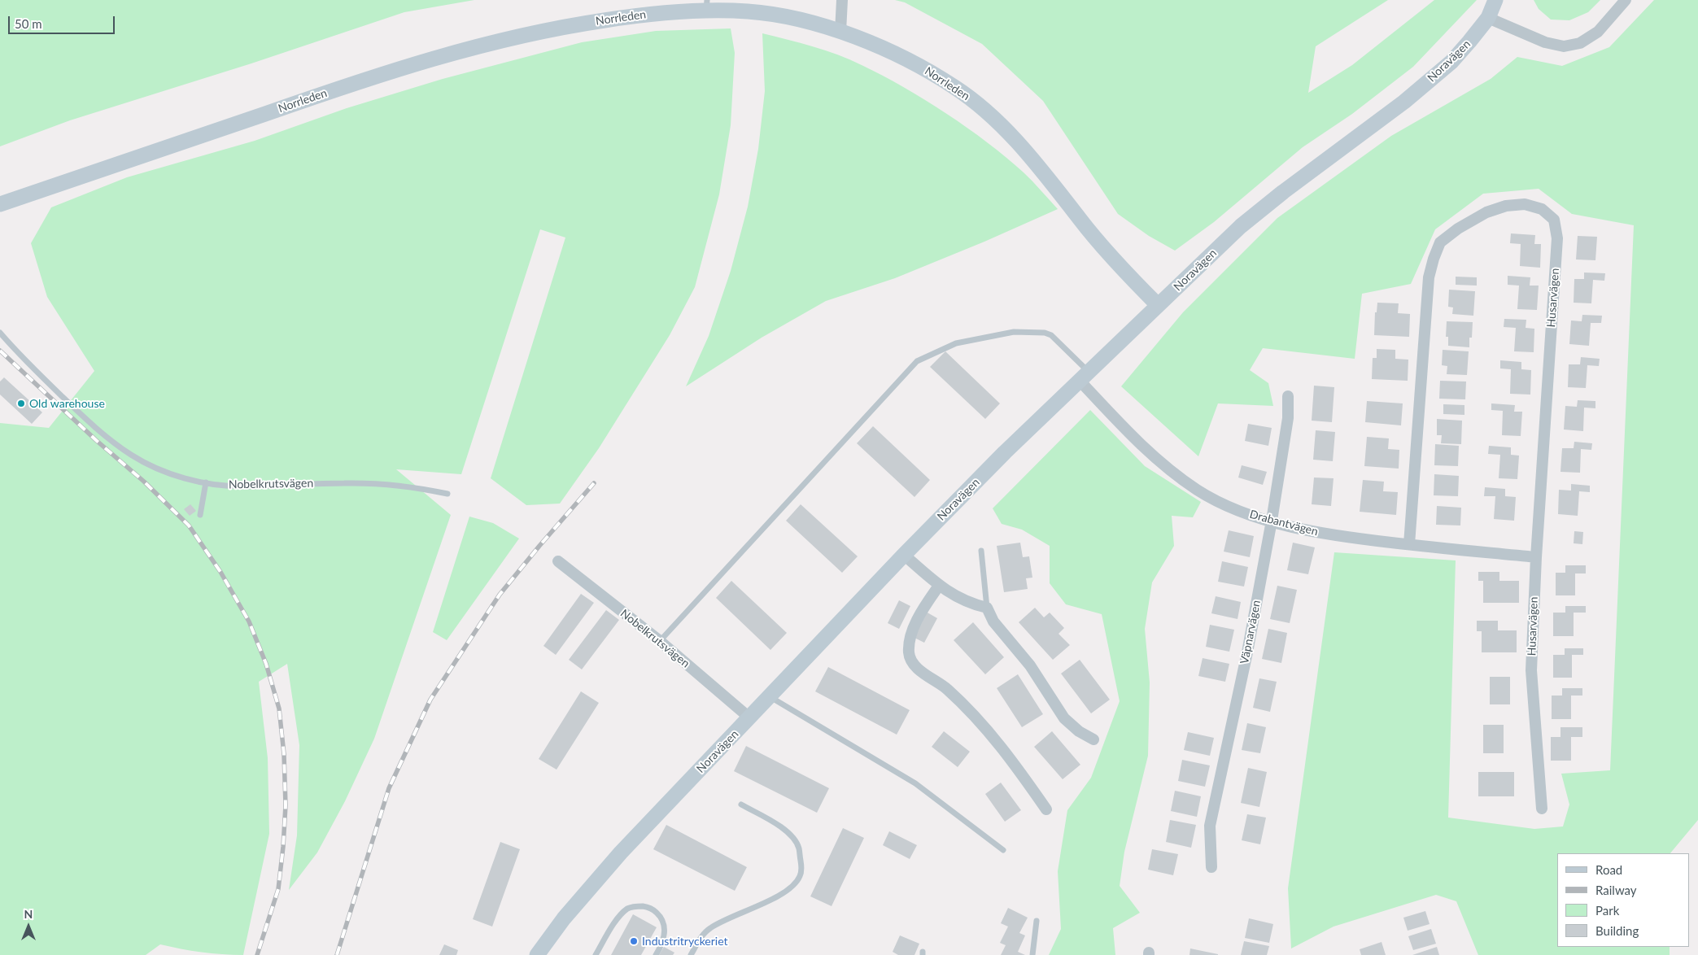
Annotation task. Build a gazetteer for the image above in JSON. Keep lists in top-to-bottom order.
{
  "streets": {
    "street": [
      "Norrleden",
      "Noravägen",
      "Husarvägen",
      "Nobelkrutsvägen",
      "Drabantvägen",
      "Väpnarvägen"
    ]
  },
  "crossings": [
    ["Norrleden", "Noravägen"],
    ["Noravägen", "Nobelkrutsvägen"],
    ["Noravägen", "Drabantvägen"],
    ["Husarvägen", "Drabantvägen"],
    ["Drabantvägen", "Väpnarvägen"]
  ],
  "places": ["Old warehouse", "Industritryckeriet"],
  "legend": [
    "Road",
    "Railway",
    "Park",
    "Building"
  ],
  "scale_bar": "50 m",
  "north": "top"
}
